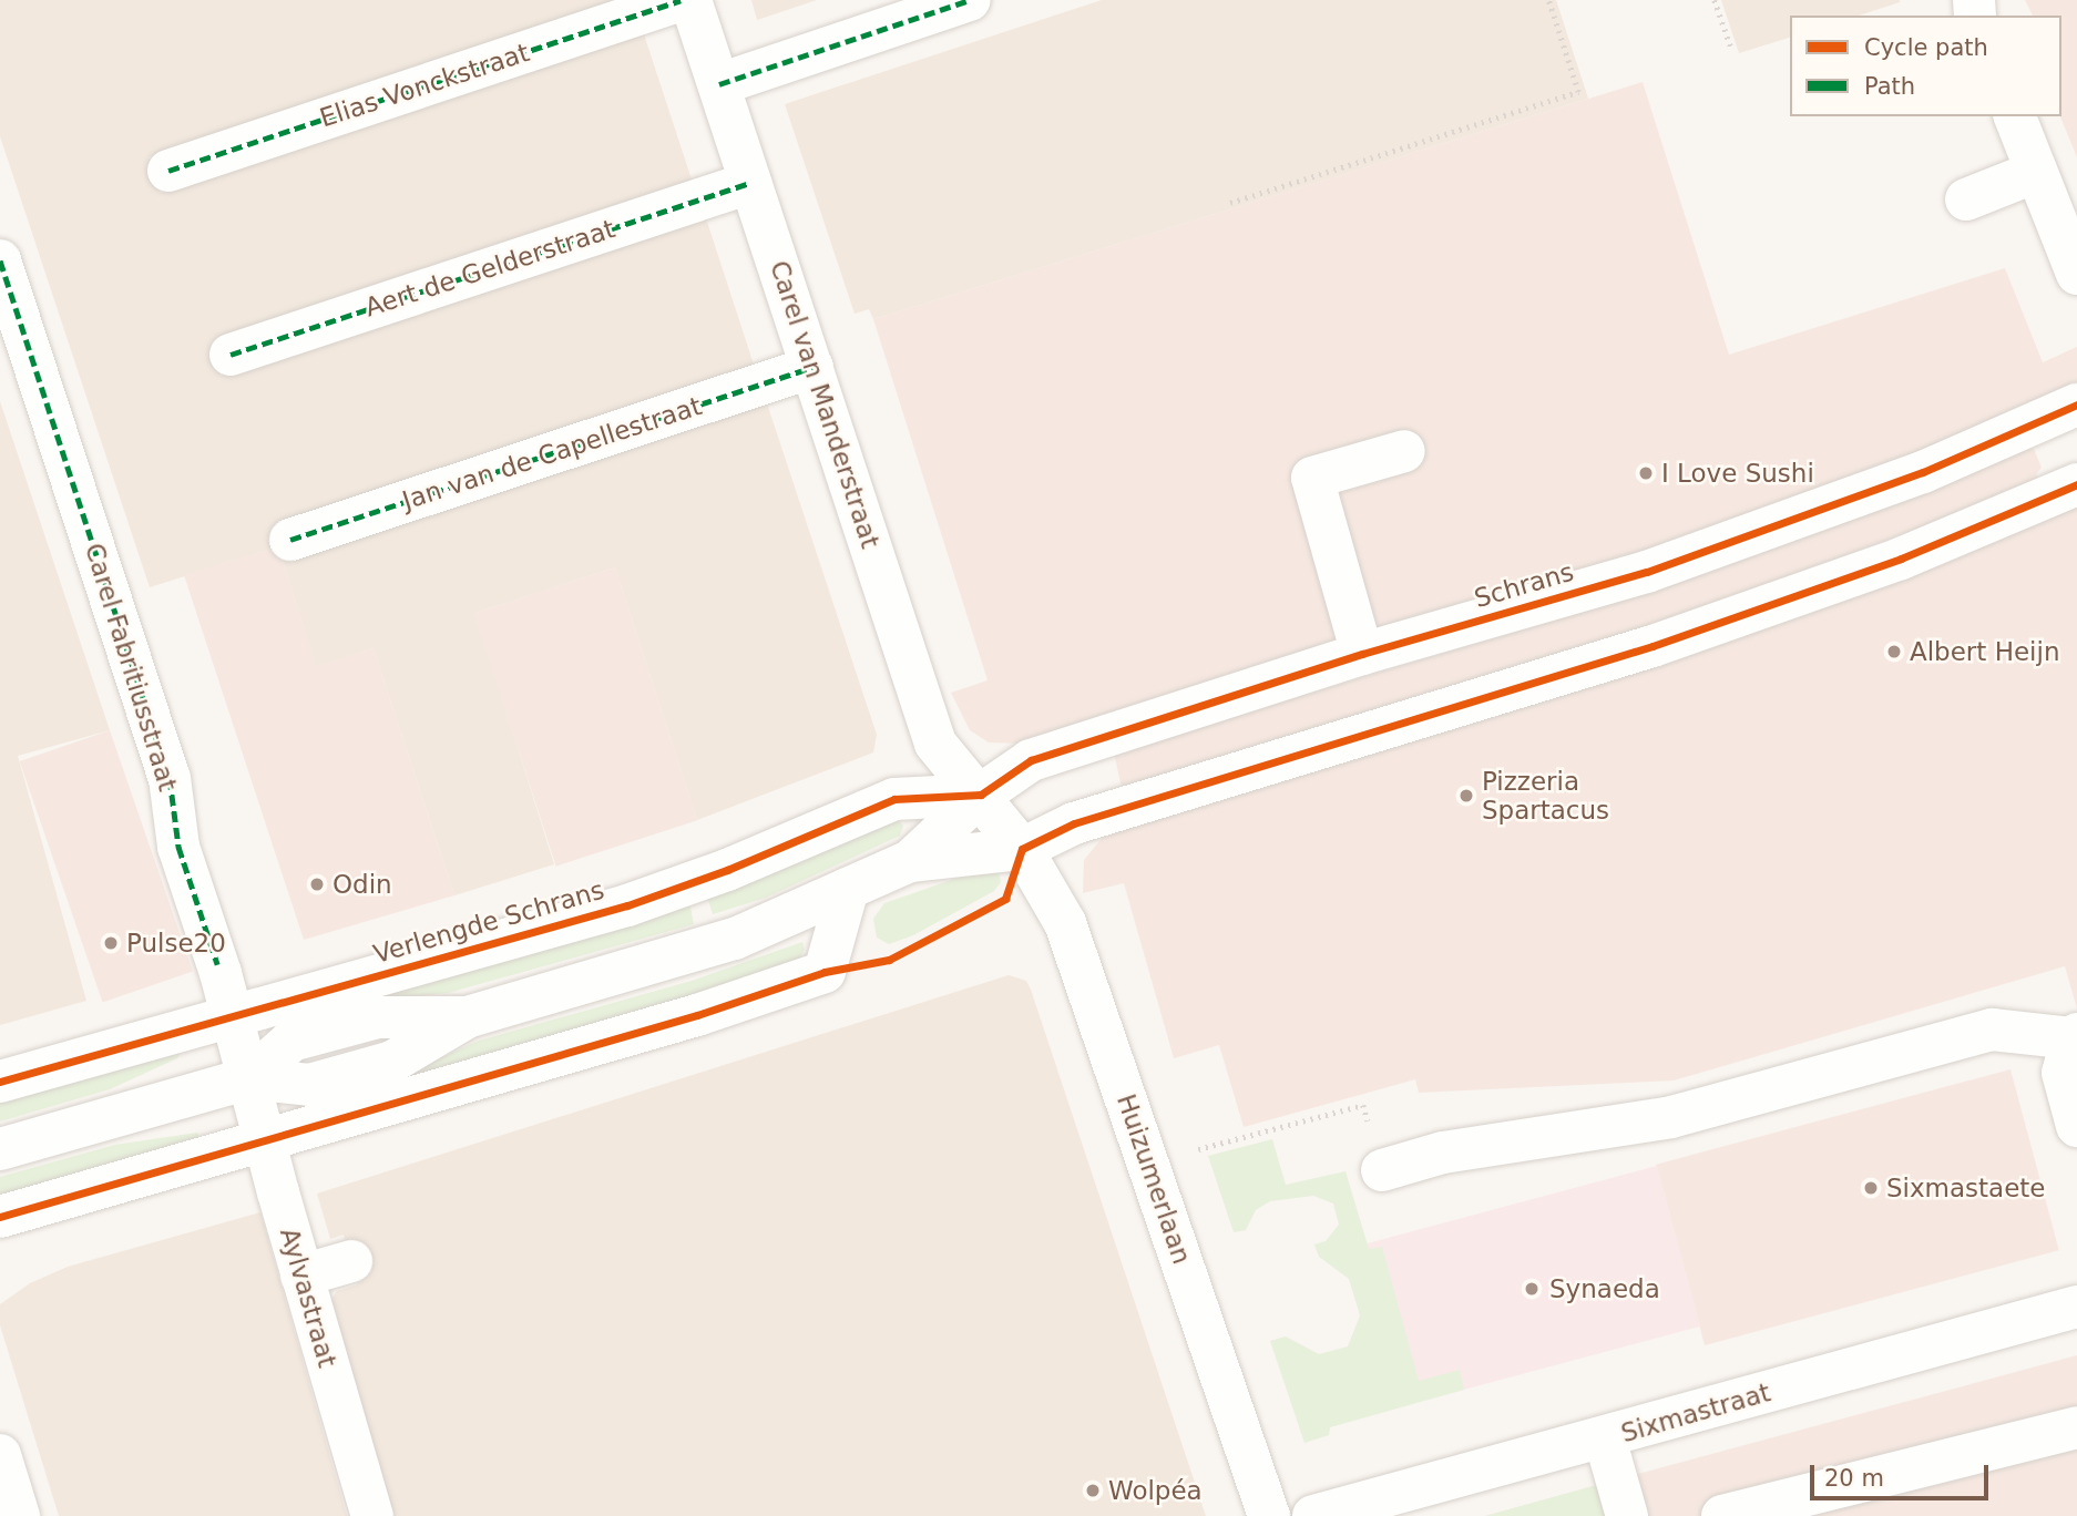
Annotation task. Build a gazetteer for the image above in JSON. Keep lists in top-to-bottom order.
{
  "streets": {
    "street": [
      "Elias Vonckstraat",
      "Aert de Gelderstraat",
      "Carel van Manderstraat",
      "Jan van de Capellestraat",
      "Schrans",
      "Carel Fabritiusstraat",
      "Verlengde Schrans",
      "Huizumerlaan",
      "Aylvastraat",
      "Sixmastraat"
    ]
  },
  "crossings": [
    ["Aert de Gelderstraat", "Carel van Manderstraat"],
    ["Carel van Manderstraat", "Jan van de Capellestraat"],
    ["Carel van Manderstraat", "Schrans"],
    ["Carel van Manderstraat", "Verlengde Schrans"],
    ["Carel van Manderstraat", "Huizumerlaan"],
    ["Schrans", "Verlengde Schrans"],
    ["Carel Fabritiusstraat", "Verlengde Schrans"],
    ["Carel Fabritiusstraat", "Aylvastraat"]
  ],
  "places": [
    "I Love Sushi",
    "Albert Heijn",
    "Pizzeria Spartacus",
    "Odin",
    "Pulse20",
    "Sixmastaete",
    "Synaeda",
    "Wolpéa"
  ],
  "legend": ["Cycle path", "Path"],
  "scale_bar": "20 m"
}
